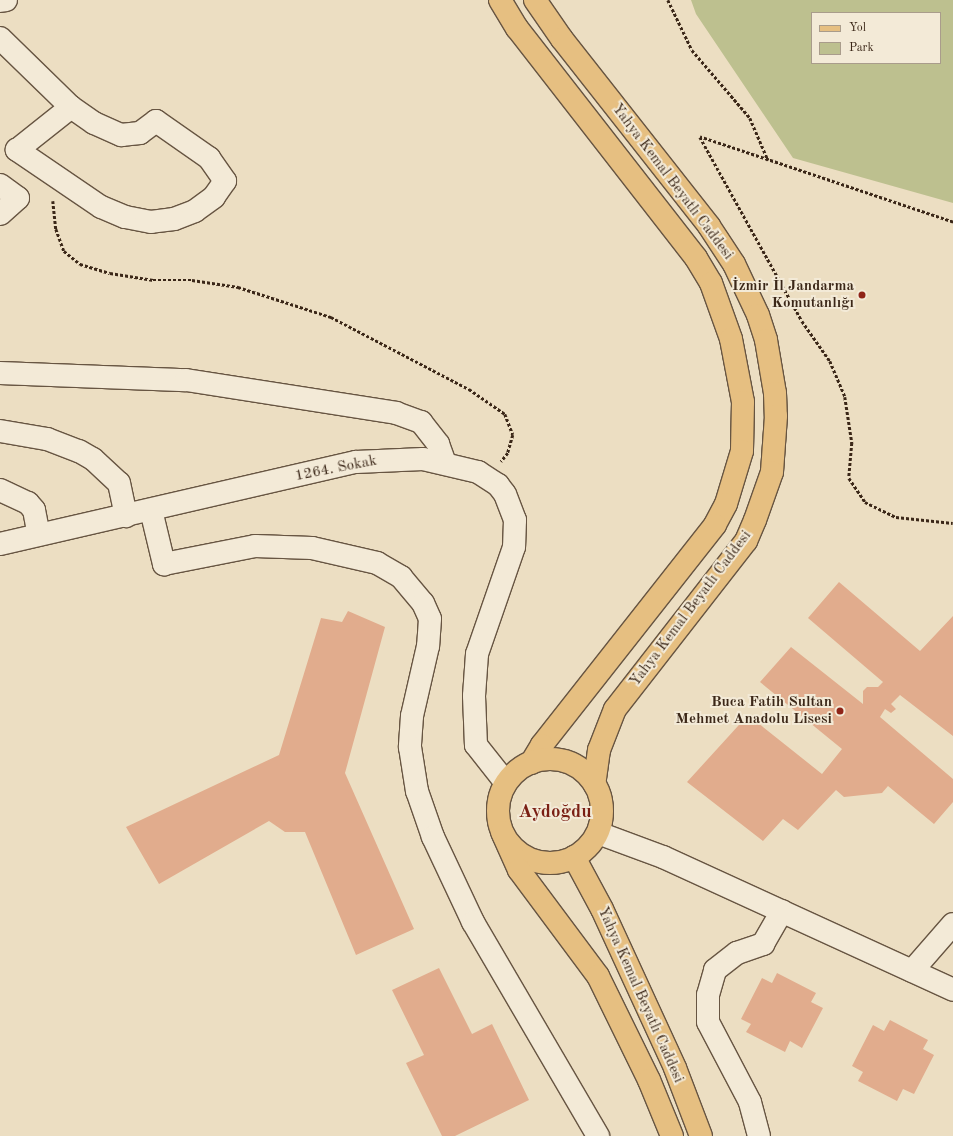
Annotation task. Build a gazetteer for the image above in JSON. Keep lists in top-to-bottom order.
{
  "streets": {
    "main road": ["Yahya Kemal Beyatlı Caddesi"],
    "street": ["1264. Sokak"]
  },
  "crossings": [
    ["Yahya Kemal Beyatlı Caddesi", "1264. Sokak"]
  ],
  "districts": ["Aydoğdu"],
  "places": ["İzmir İl Jandarma Komutanlığı", "Buca Fatih Sultan Mehmet Anadolu Lisesi"],
  "legend": ["Yol", "Park"]
}
